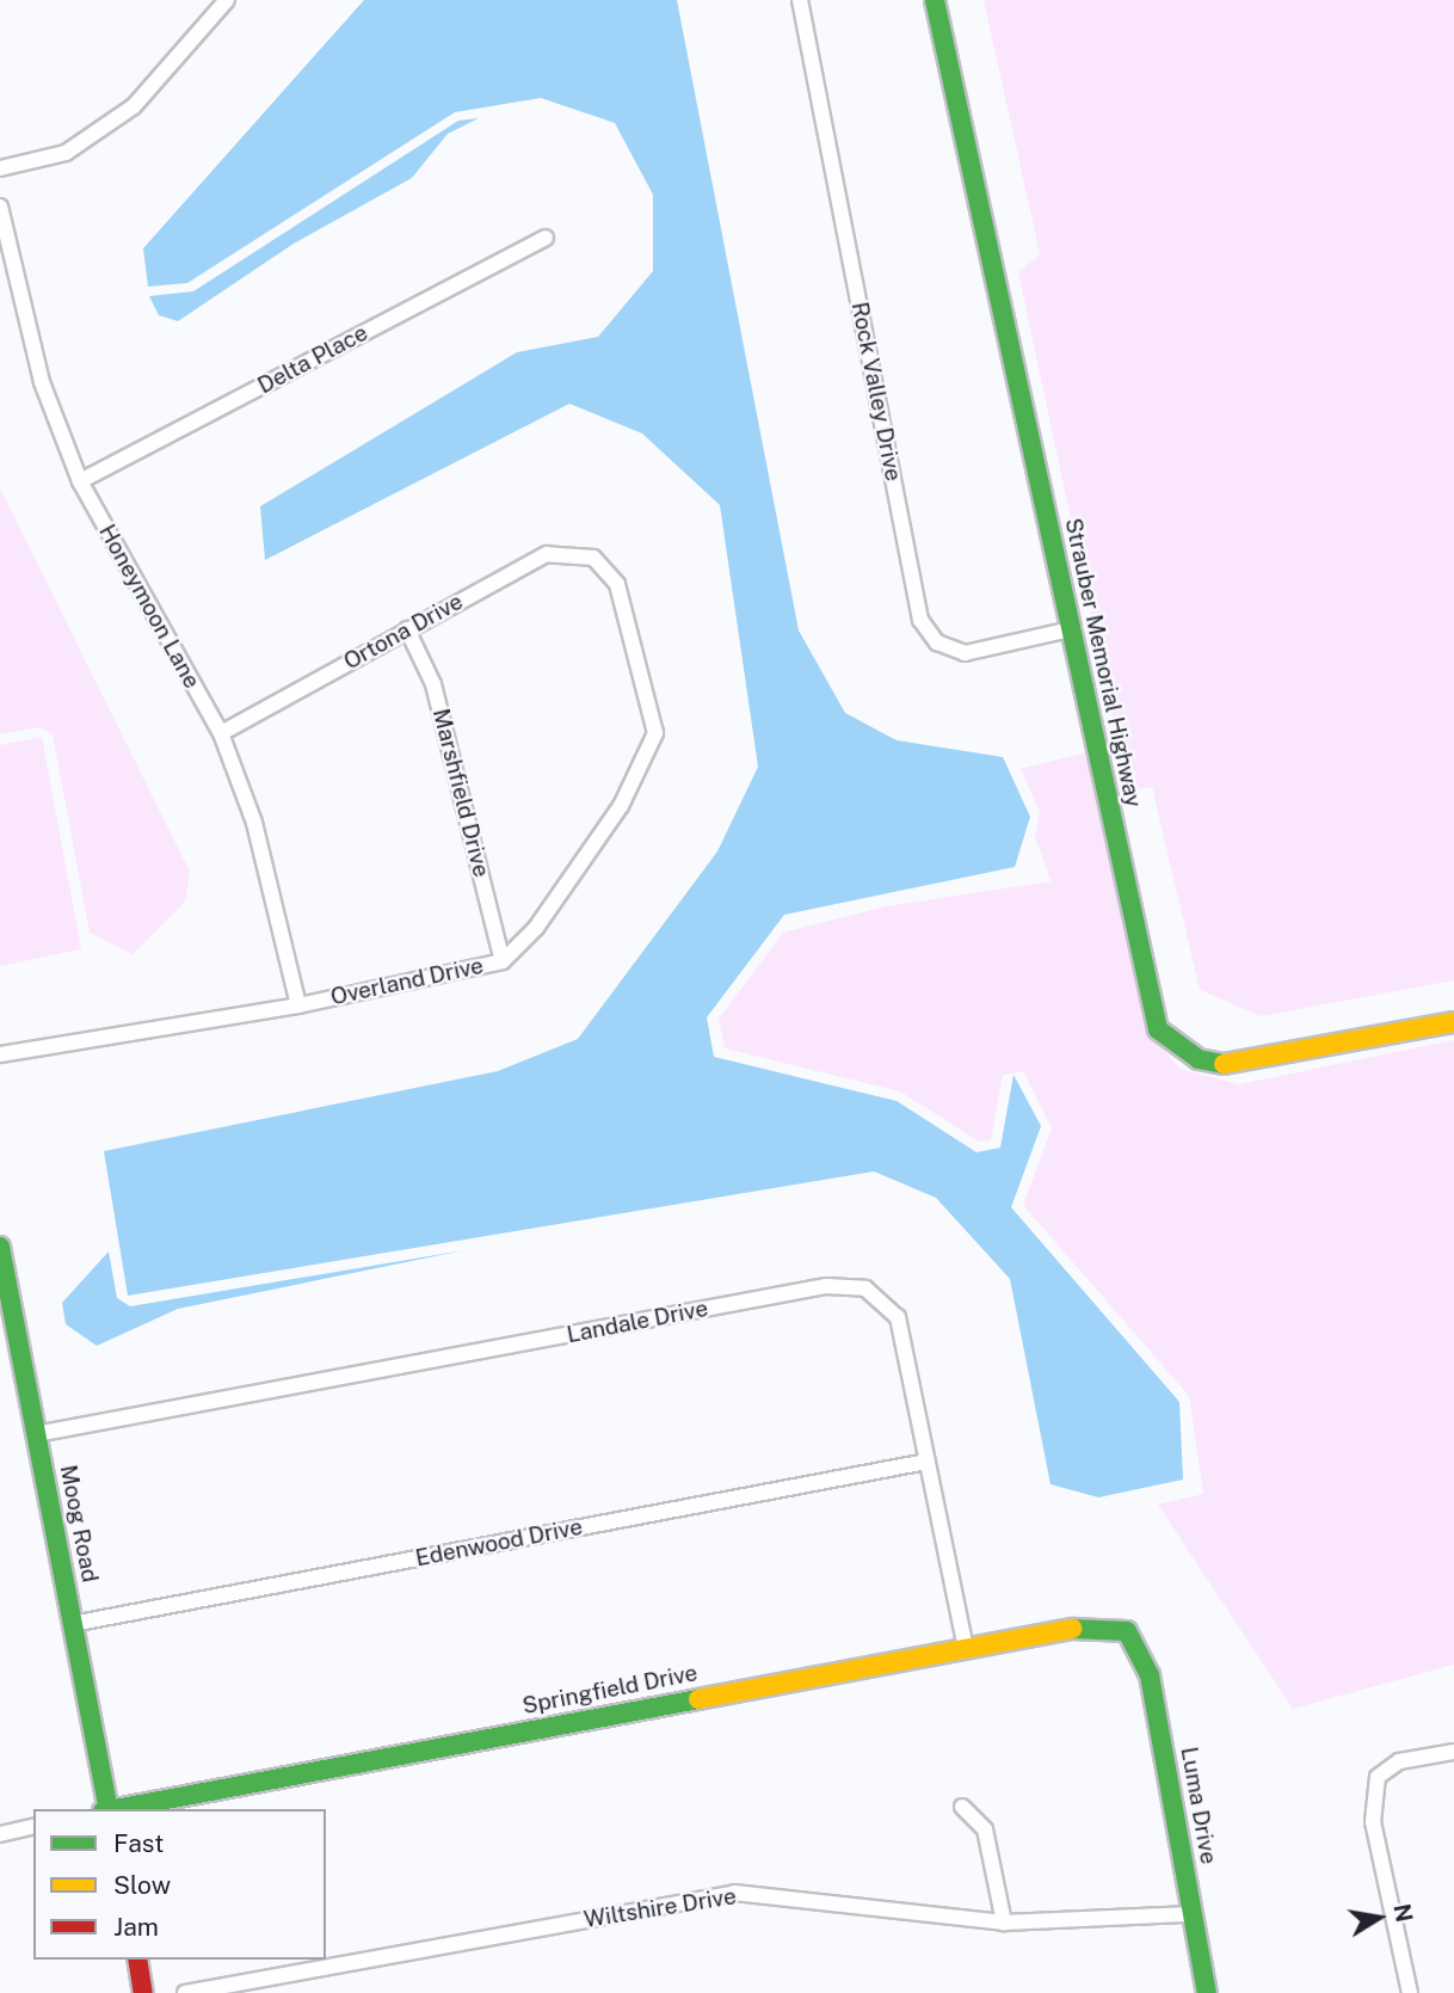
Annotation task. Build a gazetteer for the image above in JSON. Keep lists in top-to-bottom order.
{
  "streets": {
    "street": [
      "Delta Place",
      "Rock Valley Drive",
      "Honeymoon Lane",
      "Ortona Drive",
      "Strauber Memorial Highway",
      "Marshfield Drive",
      "Overland Drive",
      "Landale Drive",
      "Moog Road",
      "Edenwood Drive",
      "Springfield Drive",
      "Luma Drive",
      "Wiltshire Drive"
    ]
  },
  "crossings": [
    ["Delta Place", "Honeymoon Lane"],
    ["Rock Valley Drive", "Strauber Memorial Highway"],
    ["Honeymoon Lane", "Ortona Drive"],
    ["Honeymoon Lane", "Overland Drive"],
    ["Ortona Drive", "Marshfield Drive"],
    ["Ortona Drive", "Overland Drive"],
    ["Marshfield Drive", "Overland Drive"],
    ["Landale Drive", "Moog Road"],
    ["Landale Drive", "Edenwood Drive"],
    ["Landale Drive", "Springfield Drive"],
    ["Moog Road", "Edenwood Drive"],
    ["Springfield Drive", "Luma Drive"],
    ["Luma Drive", "Wiltshire Drive"]
  ],
  "legend": ["Fast", "Slow", "Jam"],
  "north": "right"
}
